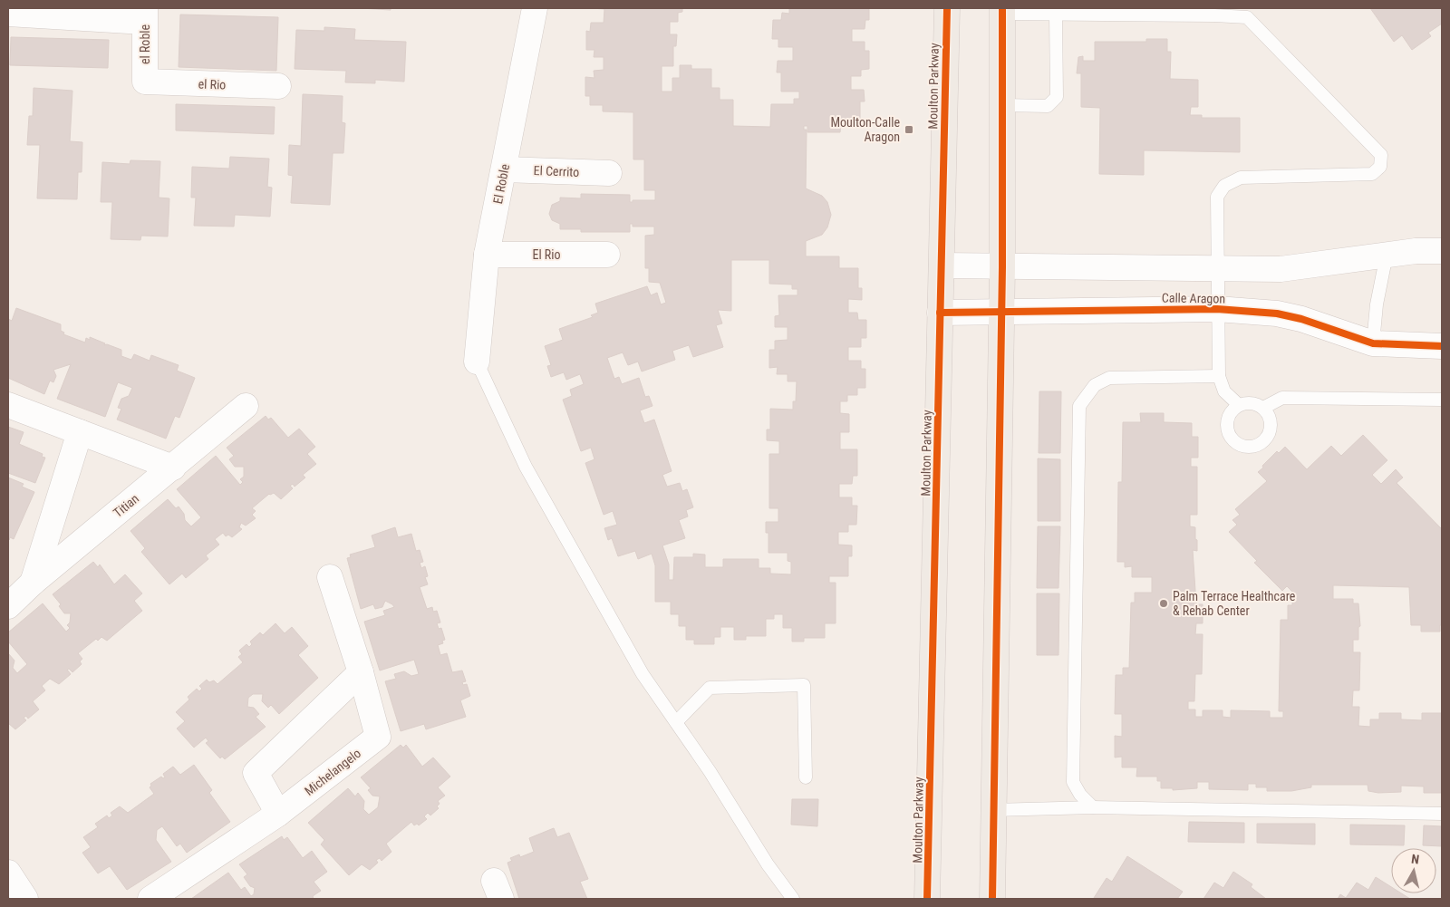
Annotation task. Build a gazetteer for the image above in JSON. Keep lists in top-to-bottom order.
{
  "streets": {
    "main road": ["Moulton Parkway"],
    "street": [
      "el Roble",
      "el Rio",
      "El Cerrito",
      "El Roble",
      "El Rio",
      "Calle Aragon",
      "Titian",
      "Michelangelo"
    ]
  },
  "crossings": [
    ["el Roble", "el Rio"],
    ["Moulton Parkway", "Calle Aragon"],
    ["El Cerrito", "El Roble"],
    ["El Roble", "El Rio"]
  ],
  "places": {
    "transit": ["Moulton-Calle Aragon"],
    "other": ["Palm Terrace Healthcare & Rehab Center"]
  },
  "north": "top"
}
